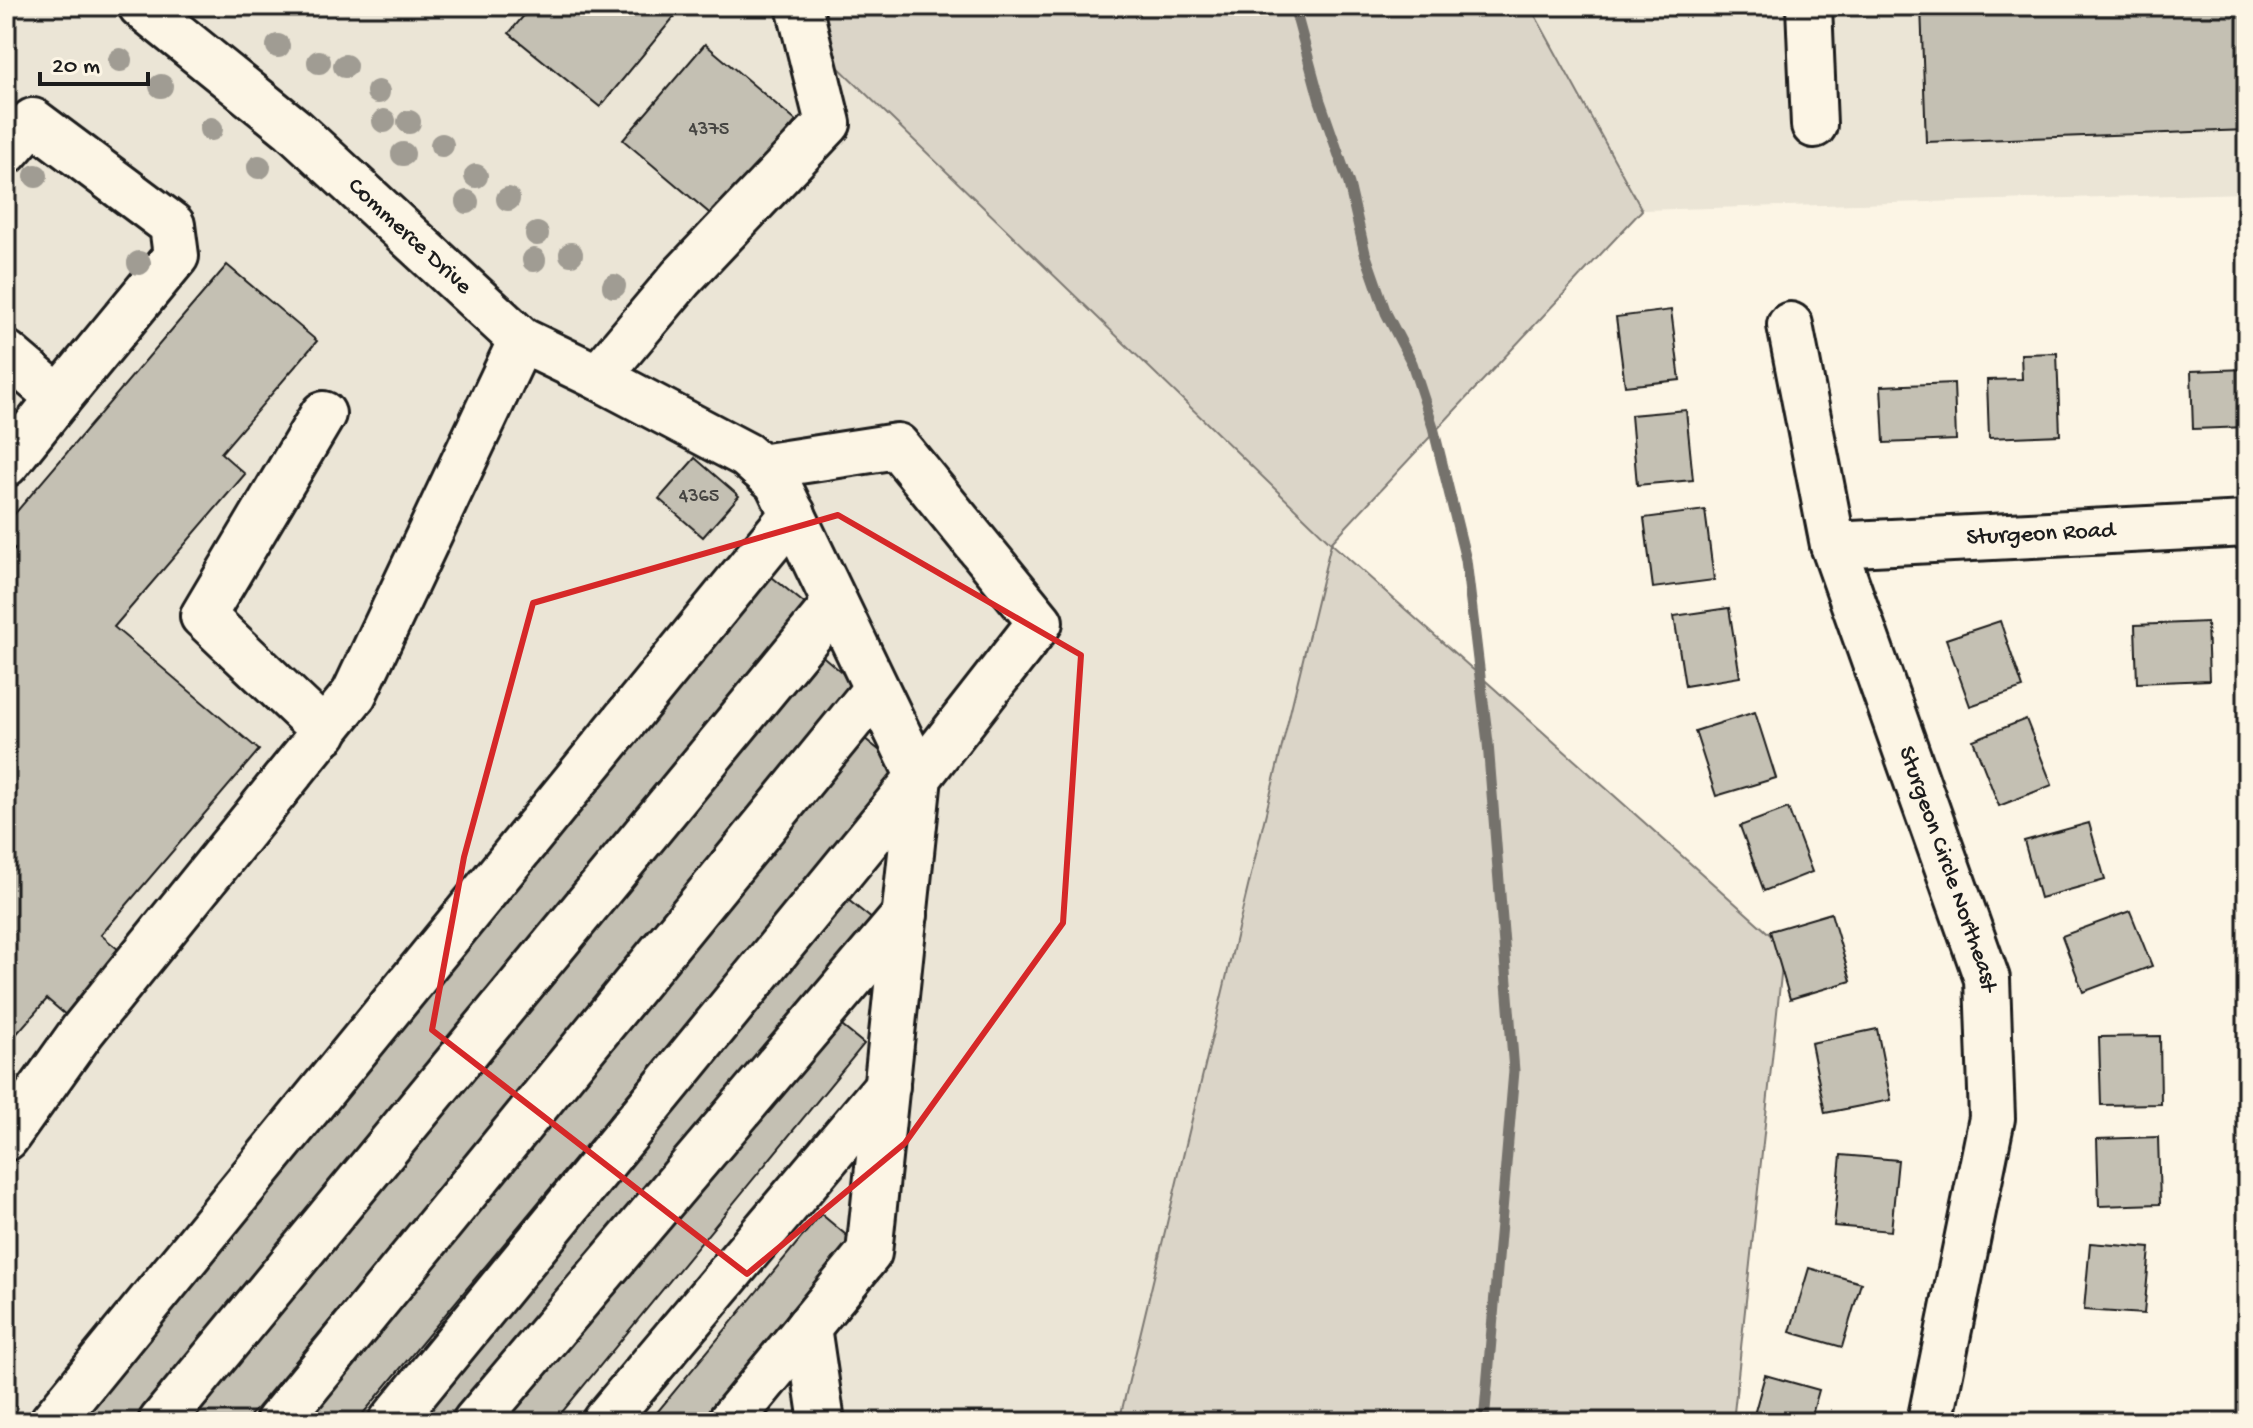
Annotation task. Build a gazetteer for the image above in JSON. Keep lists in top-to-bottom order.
{
  "streets": {
    "street": ["Commerce Drive", "Sturgeon Road", "Sturgeon Circle Northeast"]
  },
  "crossings": [
    ["Sturgeon Road", "Sturgeon Circle Northeast"]
  ],
  "house_numbers": ["4375", "4365"],
  "scale_bar": "20 m"
}
